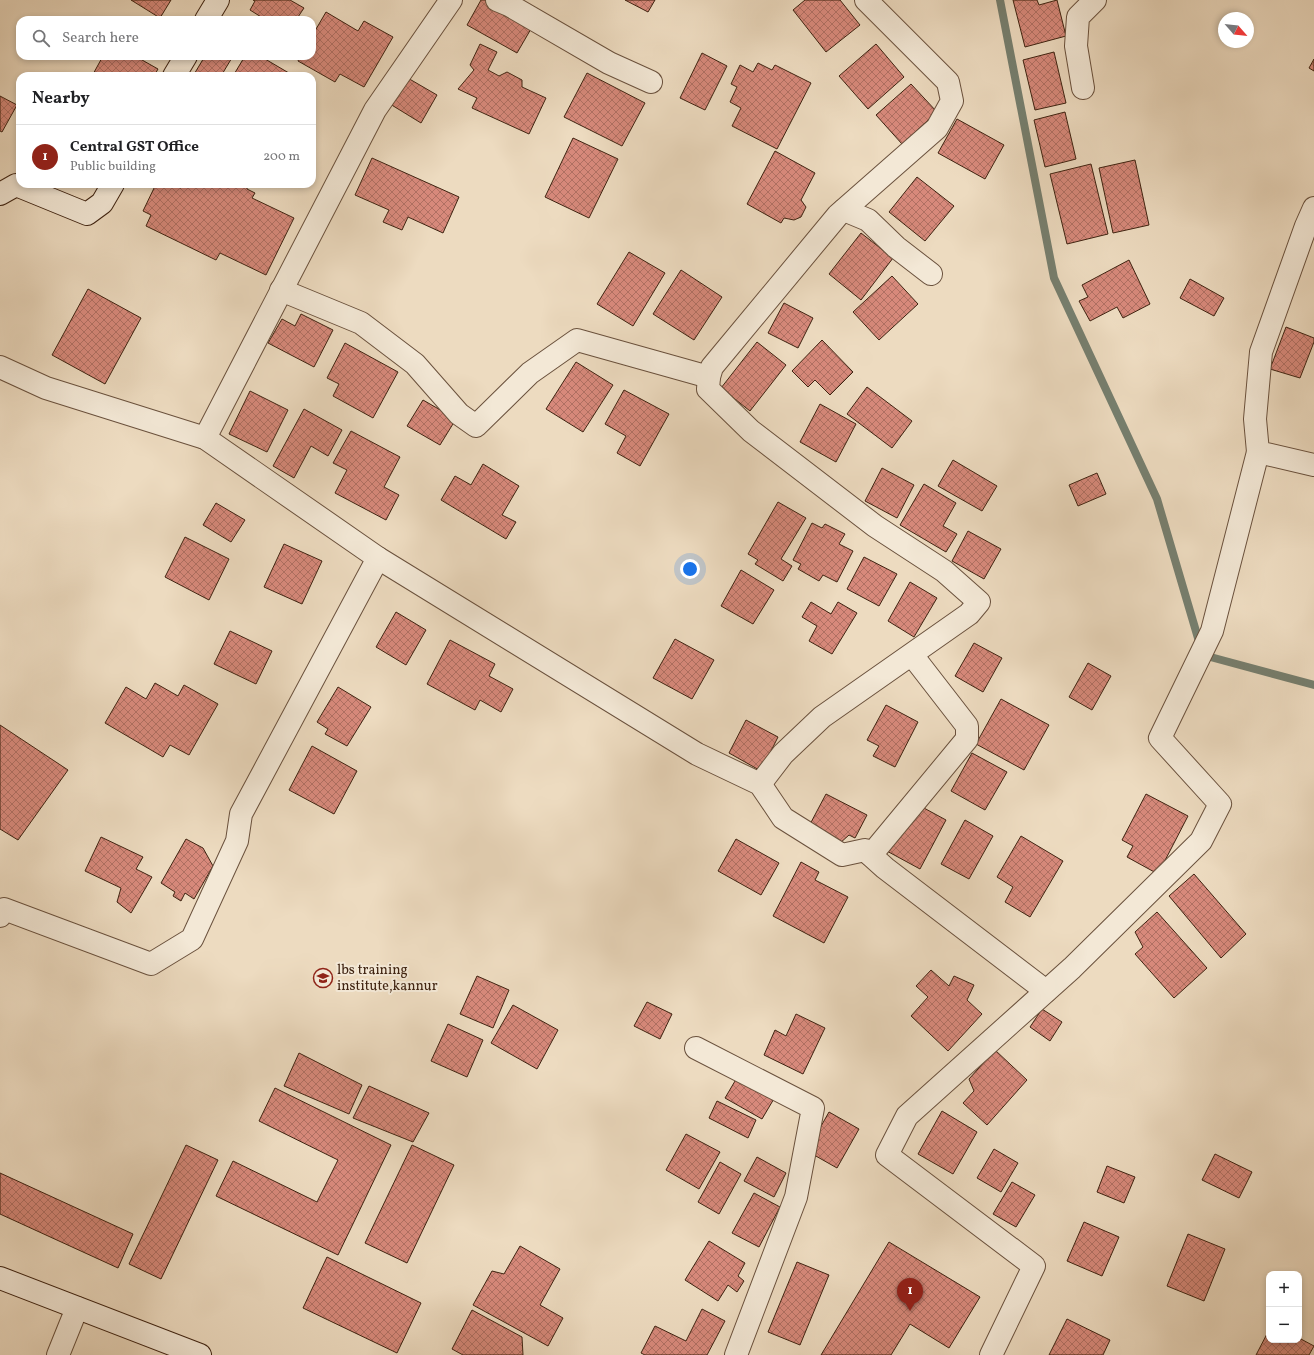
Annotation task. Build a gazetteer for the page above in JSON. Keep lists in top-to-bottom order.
{
  "places": {
    "school or university": ["lbs training institute,kannur"]
  },
  "north": "bottom right",
  "page": {
    "search": "Search here",
    "heading": "Nearby",
    "list": [
      {
        "mark": "1",
        "name": "Central GST Office",
        "note": "Public building",
        "value": "200 m"
      }
    ],
    "map_buttons": ["+", "−"],
    "pins": "1"
  }
}
